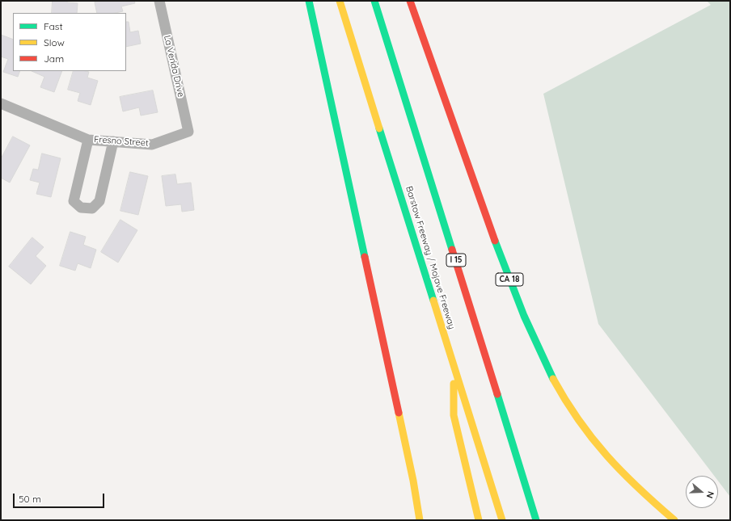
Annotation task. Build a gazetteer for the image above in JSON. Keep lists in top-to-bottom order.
{
  "streets": {
    "highway": ["Barstow Freeway / Mojave Freeway", "I 15", "CA 18"],
    "street": ["La Verida Drive", "Fresno Street"]
  },
  "crossings": [
    ["La Verida Drive", "Fresno Street"]
  ],
  "legend": ["Fast", "Slow", "Jam"],
  "scale_bar": "50 m",
  "north": "right"
}
